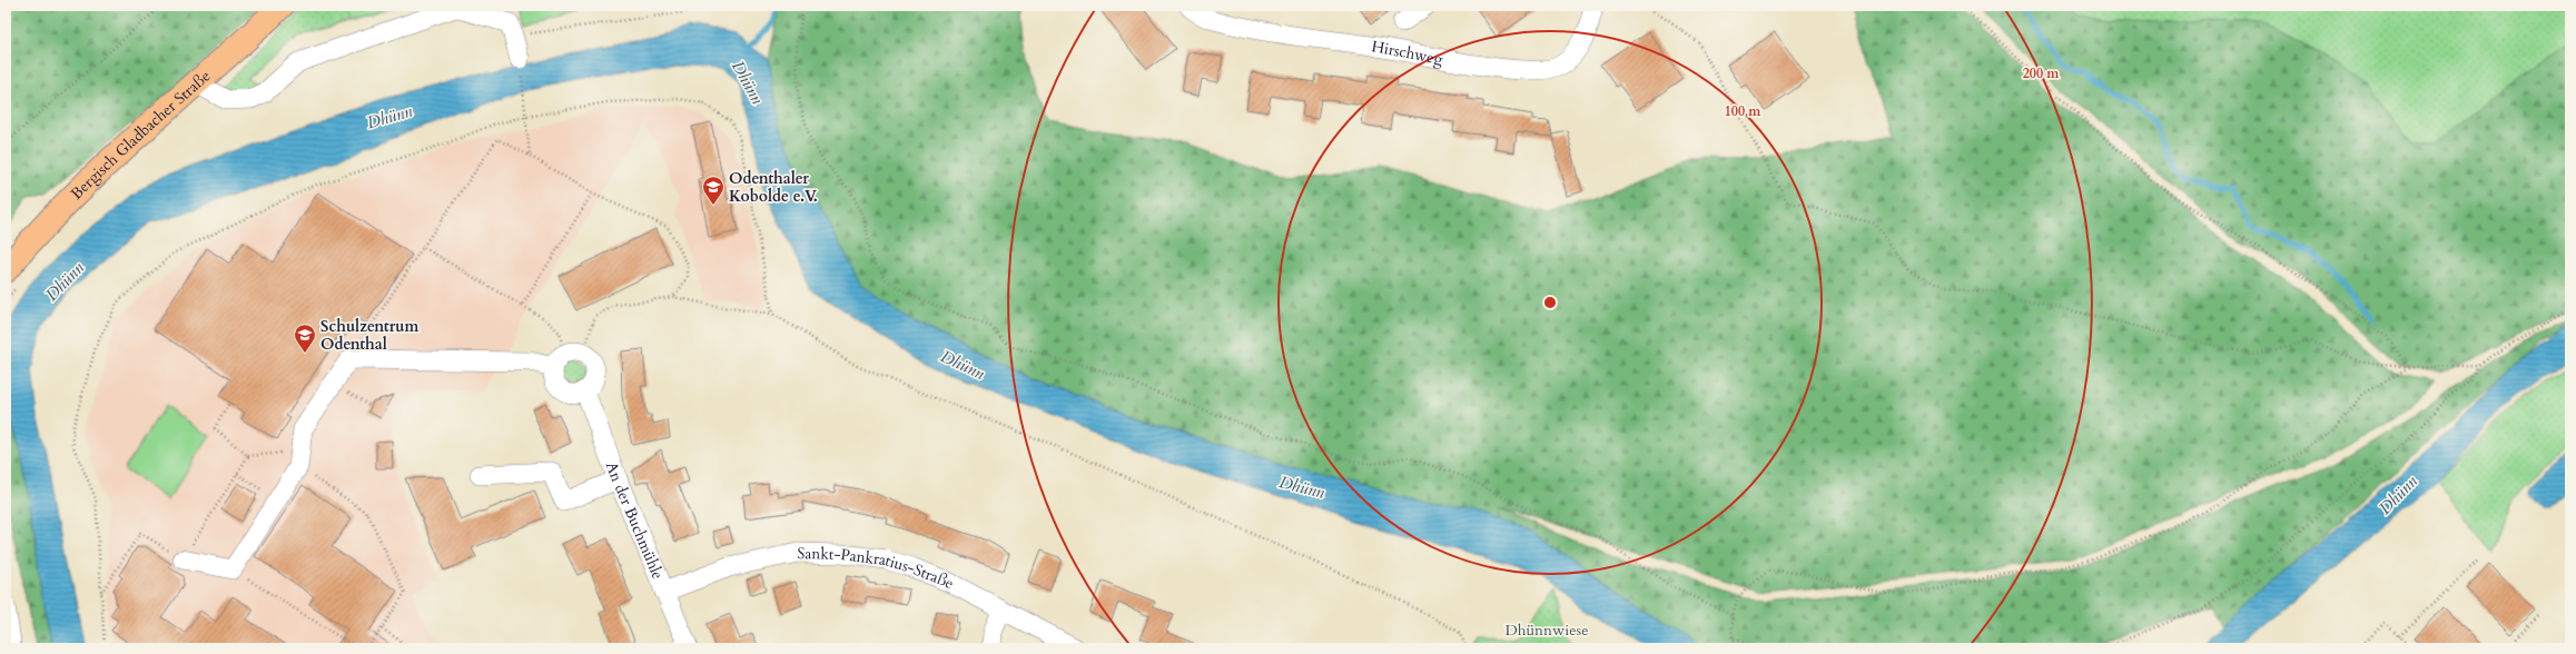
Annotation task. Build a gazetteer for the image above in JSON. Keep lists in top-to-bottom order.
{
  "streets": {
    "main road": ["Bergisch Gladbacher Straße"],
    "street": ["Hirschweg", "An der Buchmühle", "Sankt-Pankratius-Straße"]
  },
  "crossings": [
    ["An der Buchmühle", "Sankt-Pankratius-Straße"]
  ],
  "water": ["Dhünn"],
  "parks": ["Dhünnwiese"],
  "places": {
    "school or university": ["Odenthaler Kobolde e.V.", "Schulzentrum Odenthal"]
  },
  "rings": ["200 m", "100 m"]
}
